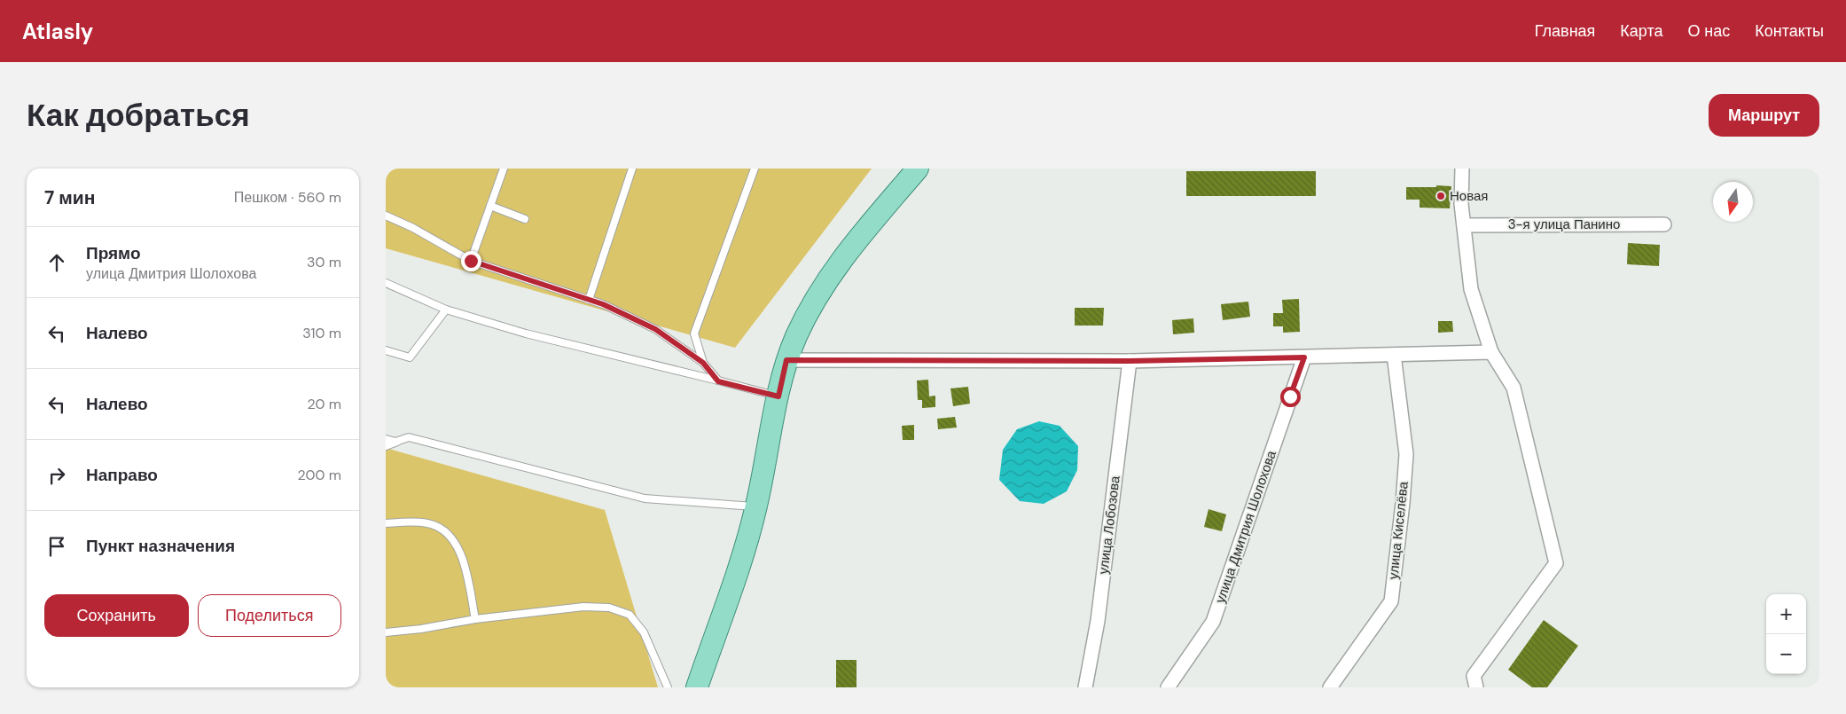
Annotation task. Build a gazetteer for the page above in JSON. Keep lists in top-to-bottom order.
{
  "streets": {
    "street": [
      "3-я улица Панино",
      "улица Лобозова",
      "улица Дмитрия Шолохова",
      "улица Киселёва"
    ]
  },
  "places": ["Новая"],
  "north": "bottom",
  "page": {
    "header": "Atlasly",
    "nav": [
      "Главная",
      "Карта",
      "О нас",
      "Контакты"
    ],
    "buttons": [
      "Маршрут",
      ["Сохранить", "Поделиться"]
    ],
    "title": "Как добраться",
    "heading": ["7 мин", "Пешком · 560 m"],
    "list": [
      ["Прямо", "улица Дмитрия Шолохова", "30 m"],
      ["Налево", "310 m"],
      ["Налево", "20 m"],
      ["Направо", "200 m"],
      "Пункт назначения"
    ],
    "map_buttons": ["+", "−"]
  }
}
